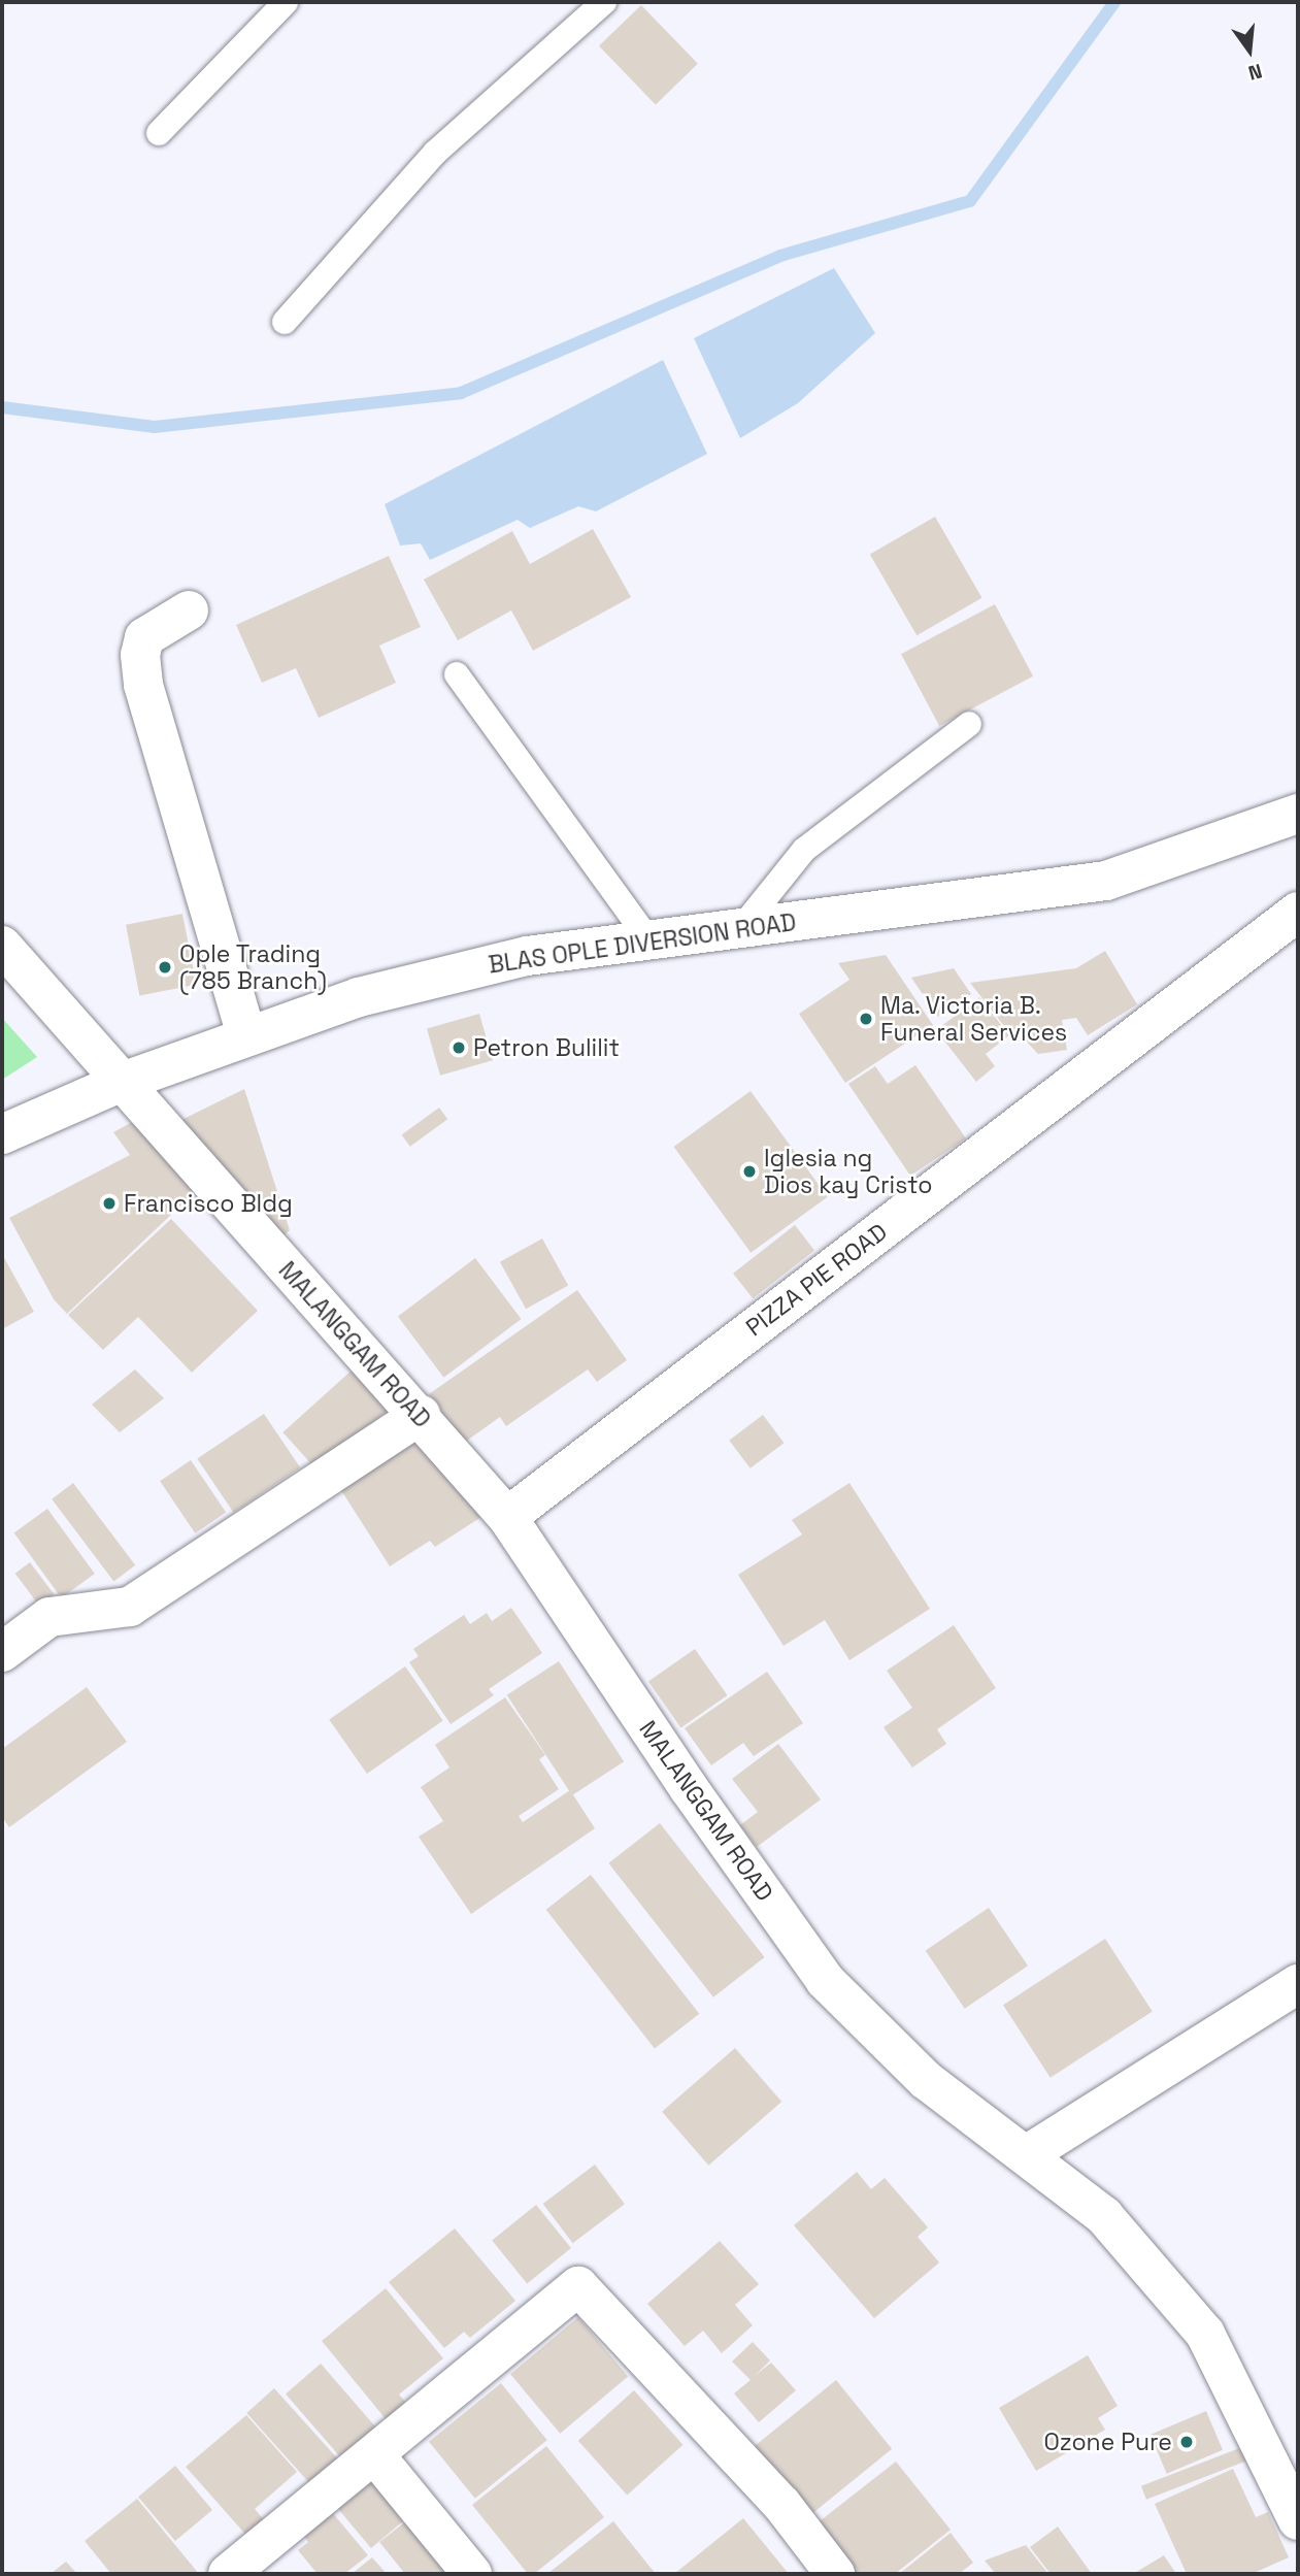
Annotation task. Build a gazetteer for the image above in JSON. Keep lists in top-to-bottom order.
{
  "streets": {
    "street": ["BLAS OPLE DIVERSION ROAD", "PIZZA PIE ROAD", "MALANGGAM ROAD"]
  },
  "crossings": [
    ["BLAS OPLE DIVERSION ROAD", "MALANGGAM ROAD"],
    ["PIZZA PIE ROAD", "MALANGGAM ROAD"]
  ],
  "places": [
    "Ople Trading (785 Branch)",
    "Ma. Victoria B. Funeral Services",
    "Petron Bulilit",
    "Iglesia ng Dios kay Cristo",
    "Francisco Bldg",
    "Ozone Pure"
  ],
  "north": "bottom"
}
